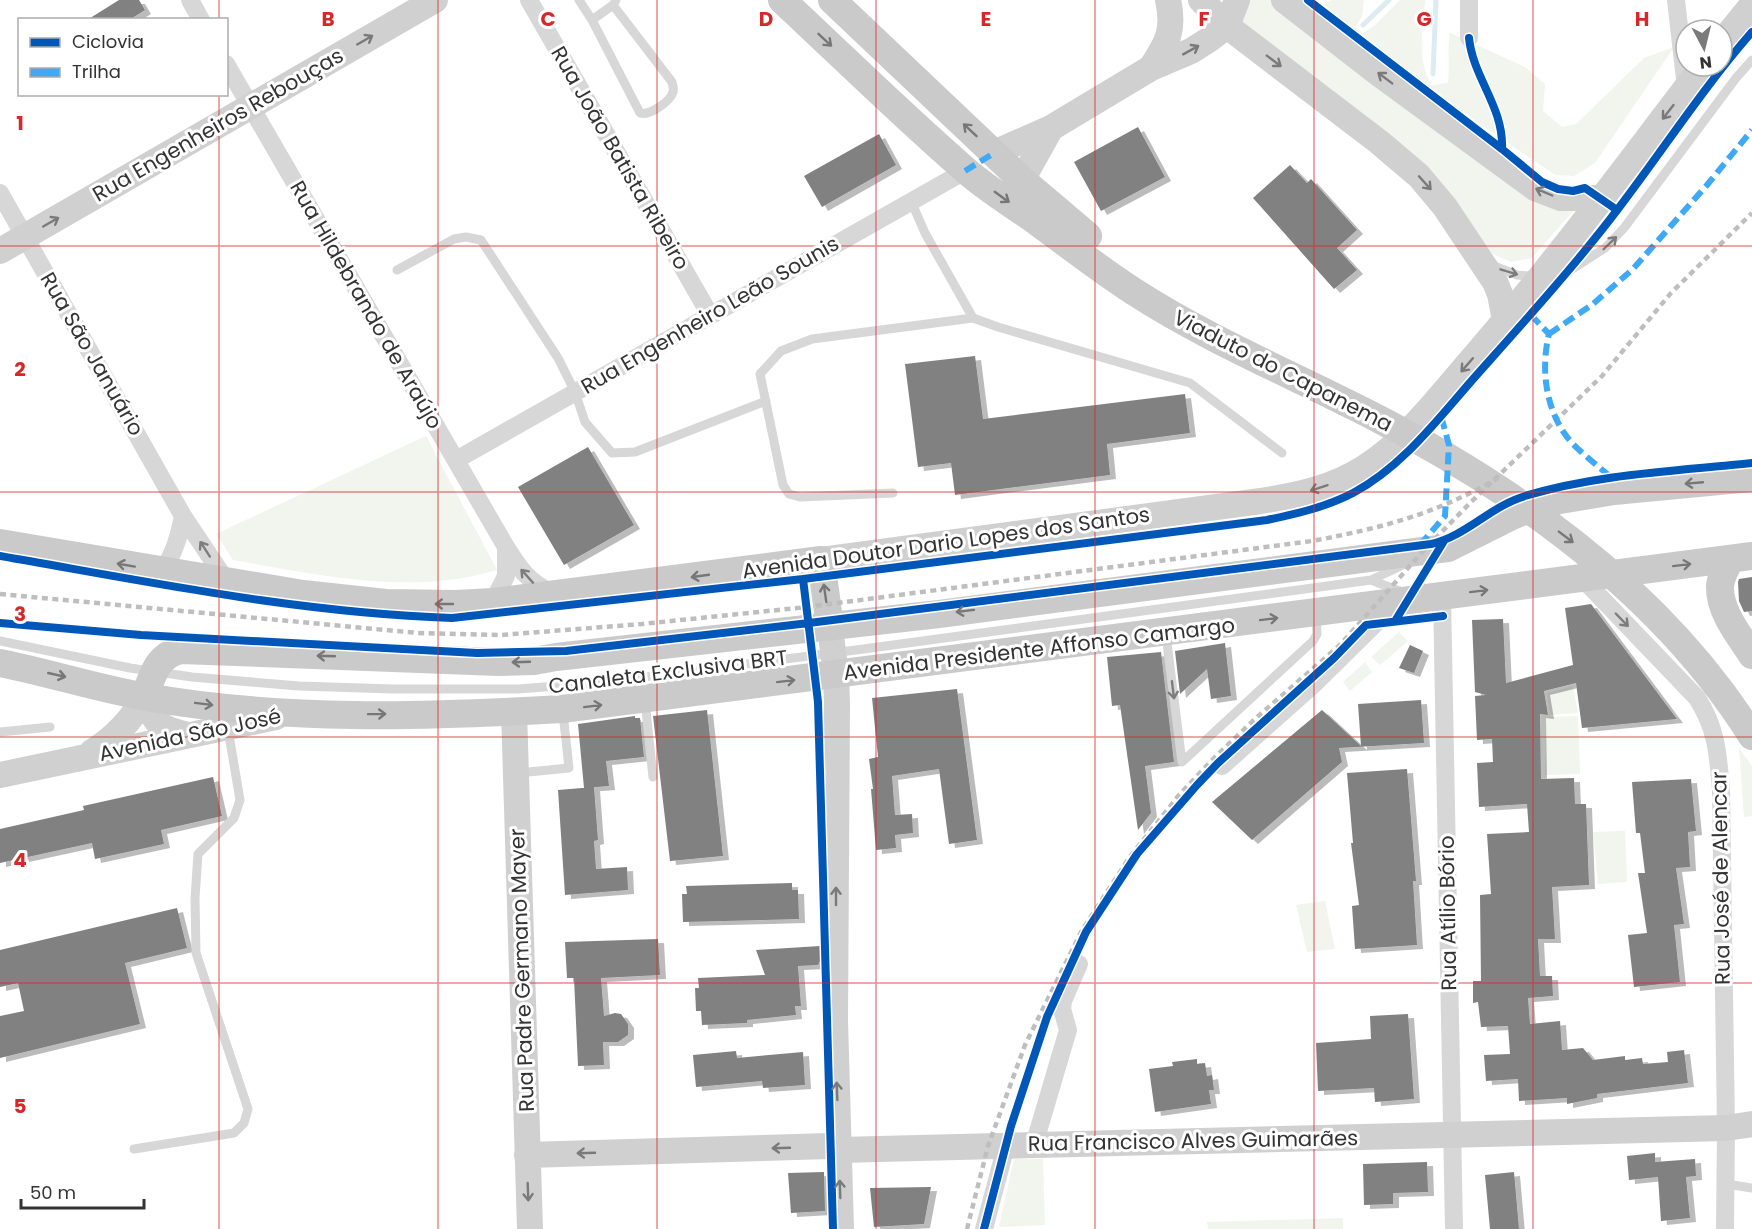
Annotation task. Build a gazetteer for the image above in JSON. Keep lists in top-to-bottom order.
{
  "streets": {
    "main road": [
      "Rua Engenheiros Rebouças",
      "Viaduto do Capanema",
      "Avenida Doutor Dario Lopes dos Santos",
      "Avenida Presidente Affonso Camargo",
      "Avenida São José",
      "Rua Padre Germano Mayer",
      "Rua Francisco Alves Guimarães"
    ],
    "street": [
      "Rua João Batista Ribeiro",
      "Rua Hildebrando de Araújo",
      "Rua Engenheiro Leão Sounis",
      "Rua São Januário",
      "Rua José de Alencar",
      "Rua Atílio Bório"
    ]
  },
  "crossings": [
    ["Rua Engenheiros Rebouças", "Rua Hildebrando de Araújo"],
    ["Rua Engenheiros Rebouças", "Rua São Januário"],
    ["Rua João Batista Ribeiro", "Rua Engenheiro Leão Sounis"],
    ["Rua Hildebrando de Araújo", "Rua Engenheiro Leão Sounis"],
    ["Rua Hildebrando de Araújo", "Avenida Doutor Dario Lopes dos Santos"],
    ["Rua São Januário", "Avenida Doutor Dario Lopes dos Santos"],
    ["Avenida Presidente Affonso Camargo", "Avenida São José"],
    ["Avenida Presidente Affonso Camargo", "Rua José de Alencar"],
    ["Avenida Presidente Affonso Camargo", "Rua Atílio Bório"],
    ["Avenida Presidente Affonso Camargo", "Rua Padre Germano Mayer"],
    ["Rua José de Alencar", "Rua Francisco Alves Guimarães"],
    ["Rua Atílio Bório", "Rua Francisco Alves Guimarães"],
    ["Rua Padre Germano Mayer", "Rua Francisco Alves Guimarães"]
  ],
  "one_way": ["Rua Engenheiros Rebouças", "Avenida Doutor Dario Lopes dos Santos", "Rua José de Alencar"],
  "legend": ["Ciclovia", "Trilha"],
  "scale_bar": "50 m",
  "north": "bottom",
  "grid": {
    "columns": [
      "B",
      "C",
      "D",
      "E",
      "F",
      "G",
      "H"
    ],
    "rows": [
      "1",
      "2",
      "3",
      "4",
      "5"
    ]
  }
}
